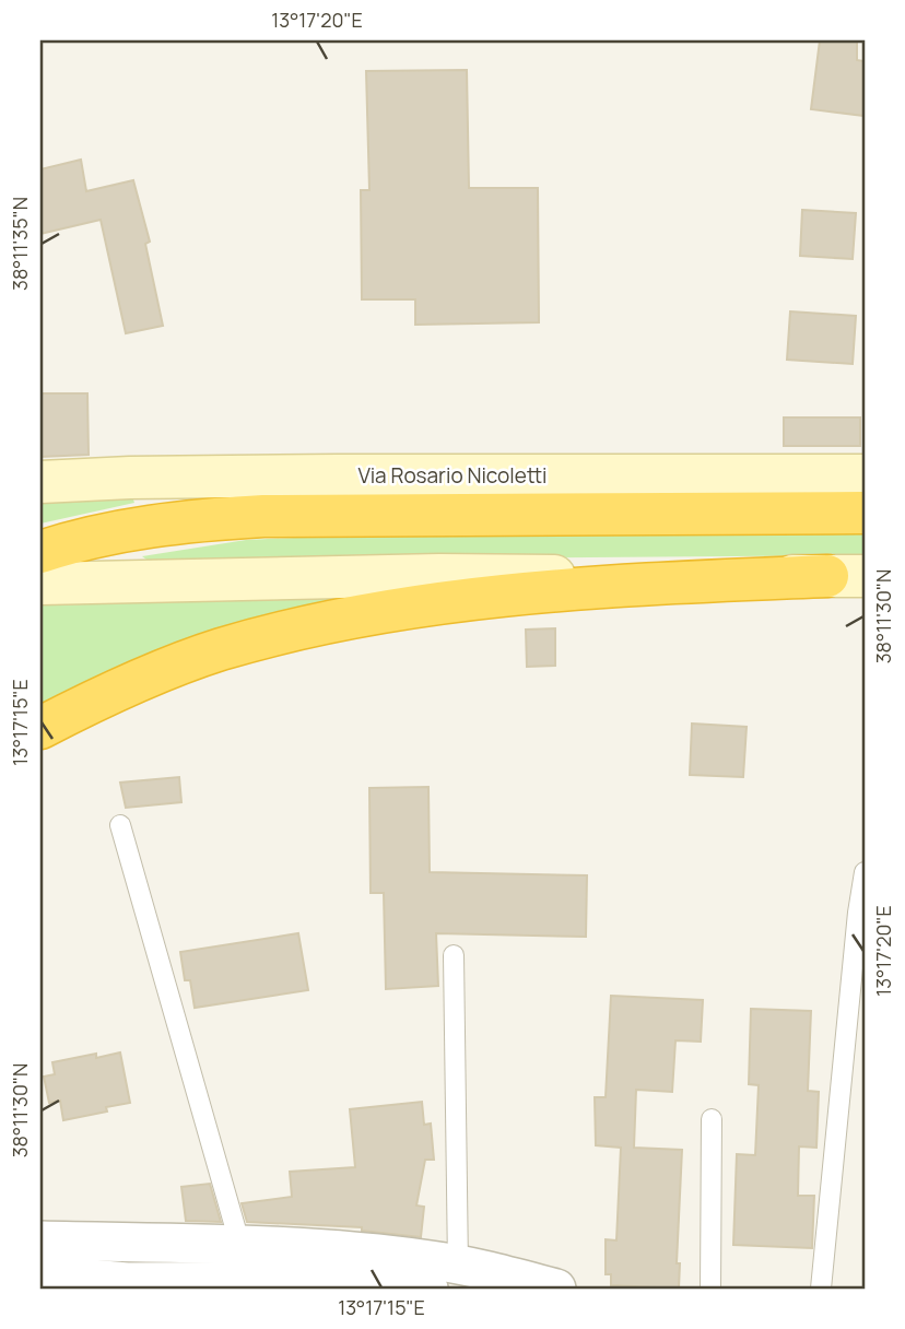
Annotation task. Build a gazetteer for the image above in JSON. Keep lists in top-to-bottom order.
{
  "streets": {
    "main road": ["Via Rosario Nicoletti"]
  },
  "coordinates": [
    "13°17'20\"E",
    "38°11'35\"N",
    "38°11'30\"N",
    "13°17'15\"E"
  ]
}
